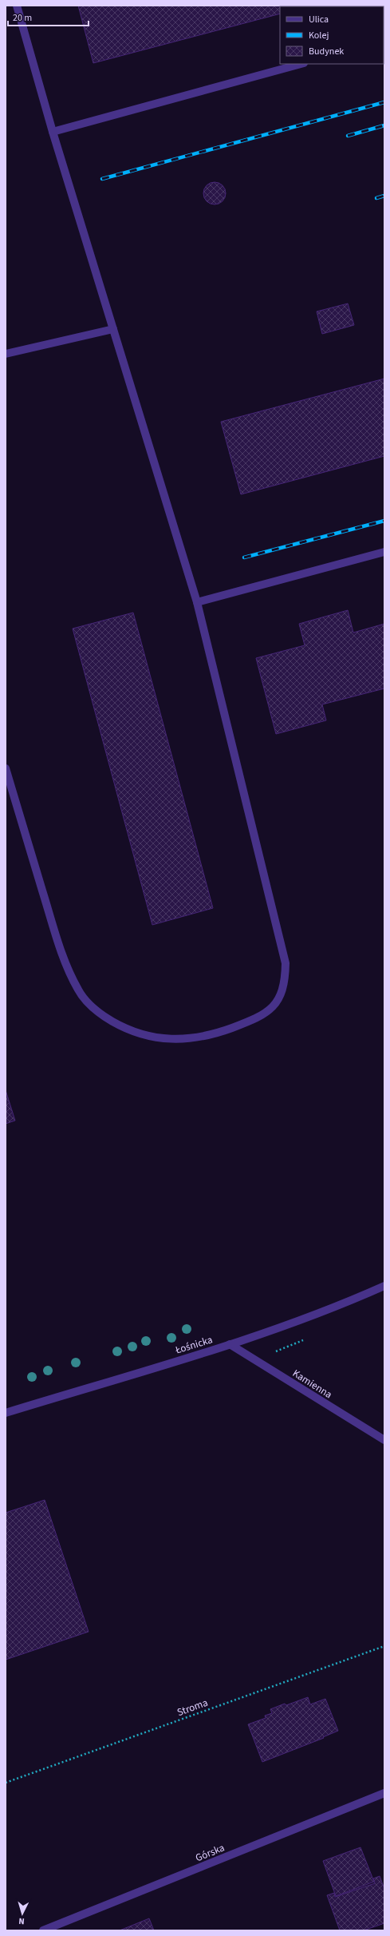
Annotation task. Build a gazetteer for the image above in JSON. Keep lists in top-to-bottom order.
{
  "streets": {
    "street": ["Łośnicka", "Kamienna", "Górska"],
    "path": ["Stroma"]
  },
  "crossings": [
    ["Łośnicka", "Kamienna"]
  ],
  "legend": ["Ulica", "Kolej", "Budynek"],
  "scale_bar": "20 m",
  "north": "bottom"
}
